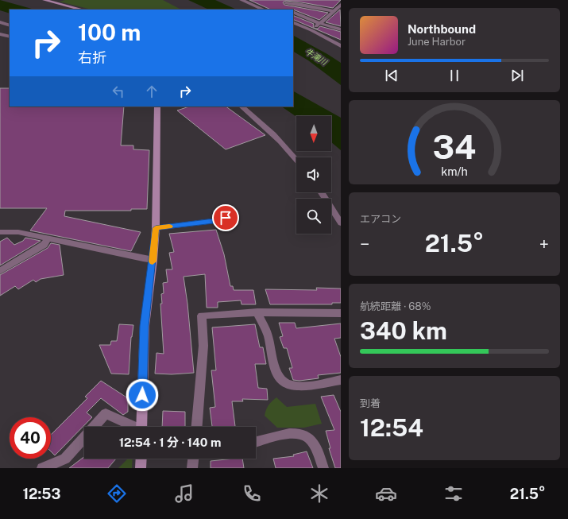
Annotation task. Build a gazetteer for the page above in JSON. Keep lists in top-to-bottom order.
{
  "water": ["牛滝川"],
  "north": "bottom",
  "page": {
    "turn": ["100 m", "右折"],
    "song": ["Northbound", "June Harbor"],
    "tile": [
      "エアコン",
      ["航続距離 · 68%", "340 km"],
      ["到着", "12:54"]
    ],
    "heat": ["−", "21.5°", "+"],
    "limit": "40",
    "trip": "12:54 · 1 分 · 140 m",
    "tabs": ["12:53", "21.5°"],
    "gauge": ["34", "km/h"]
  }
}
